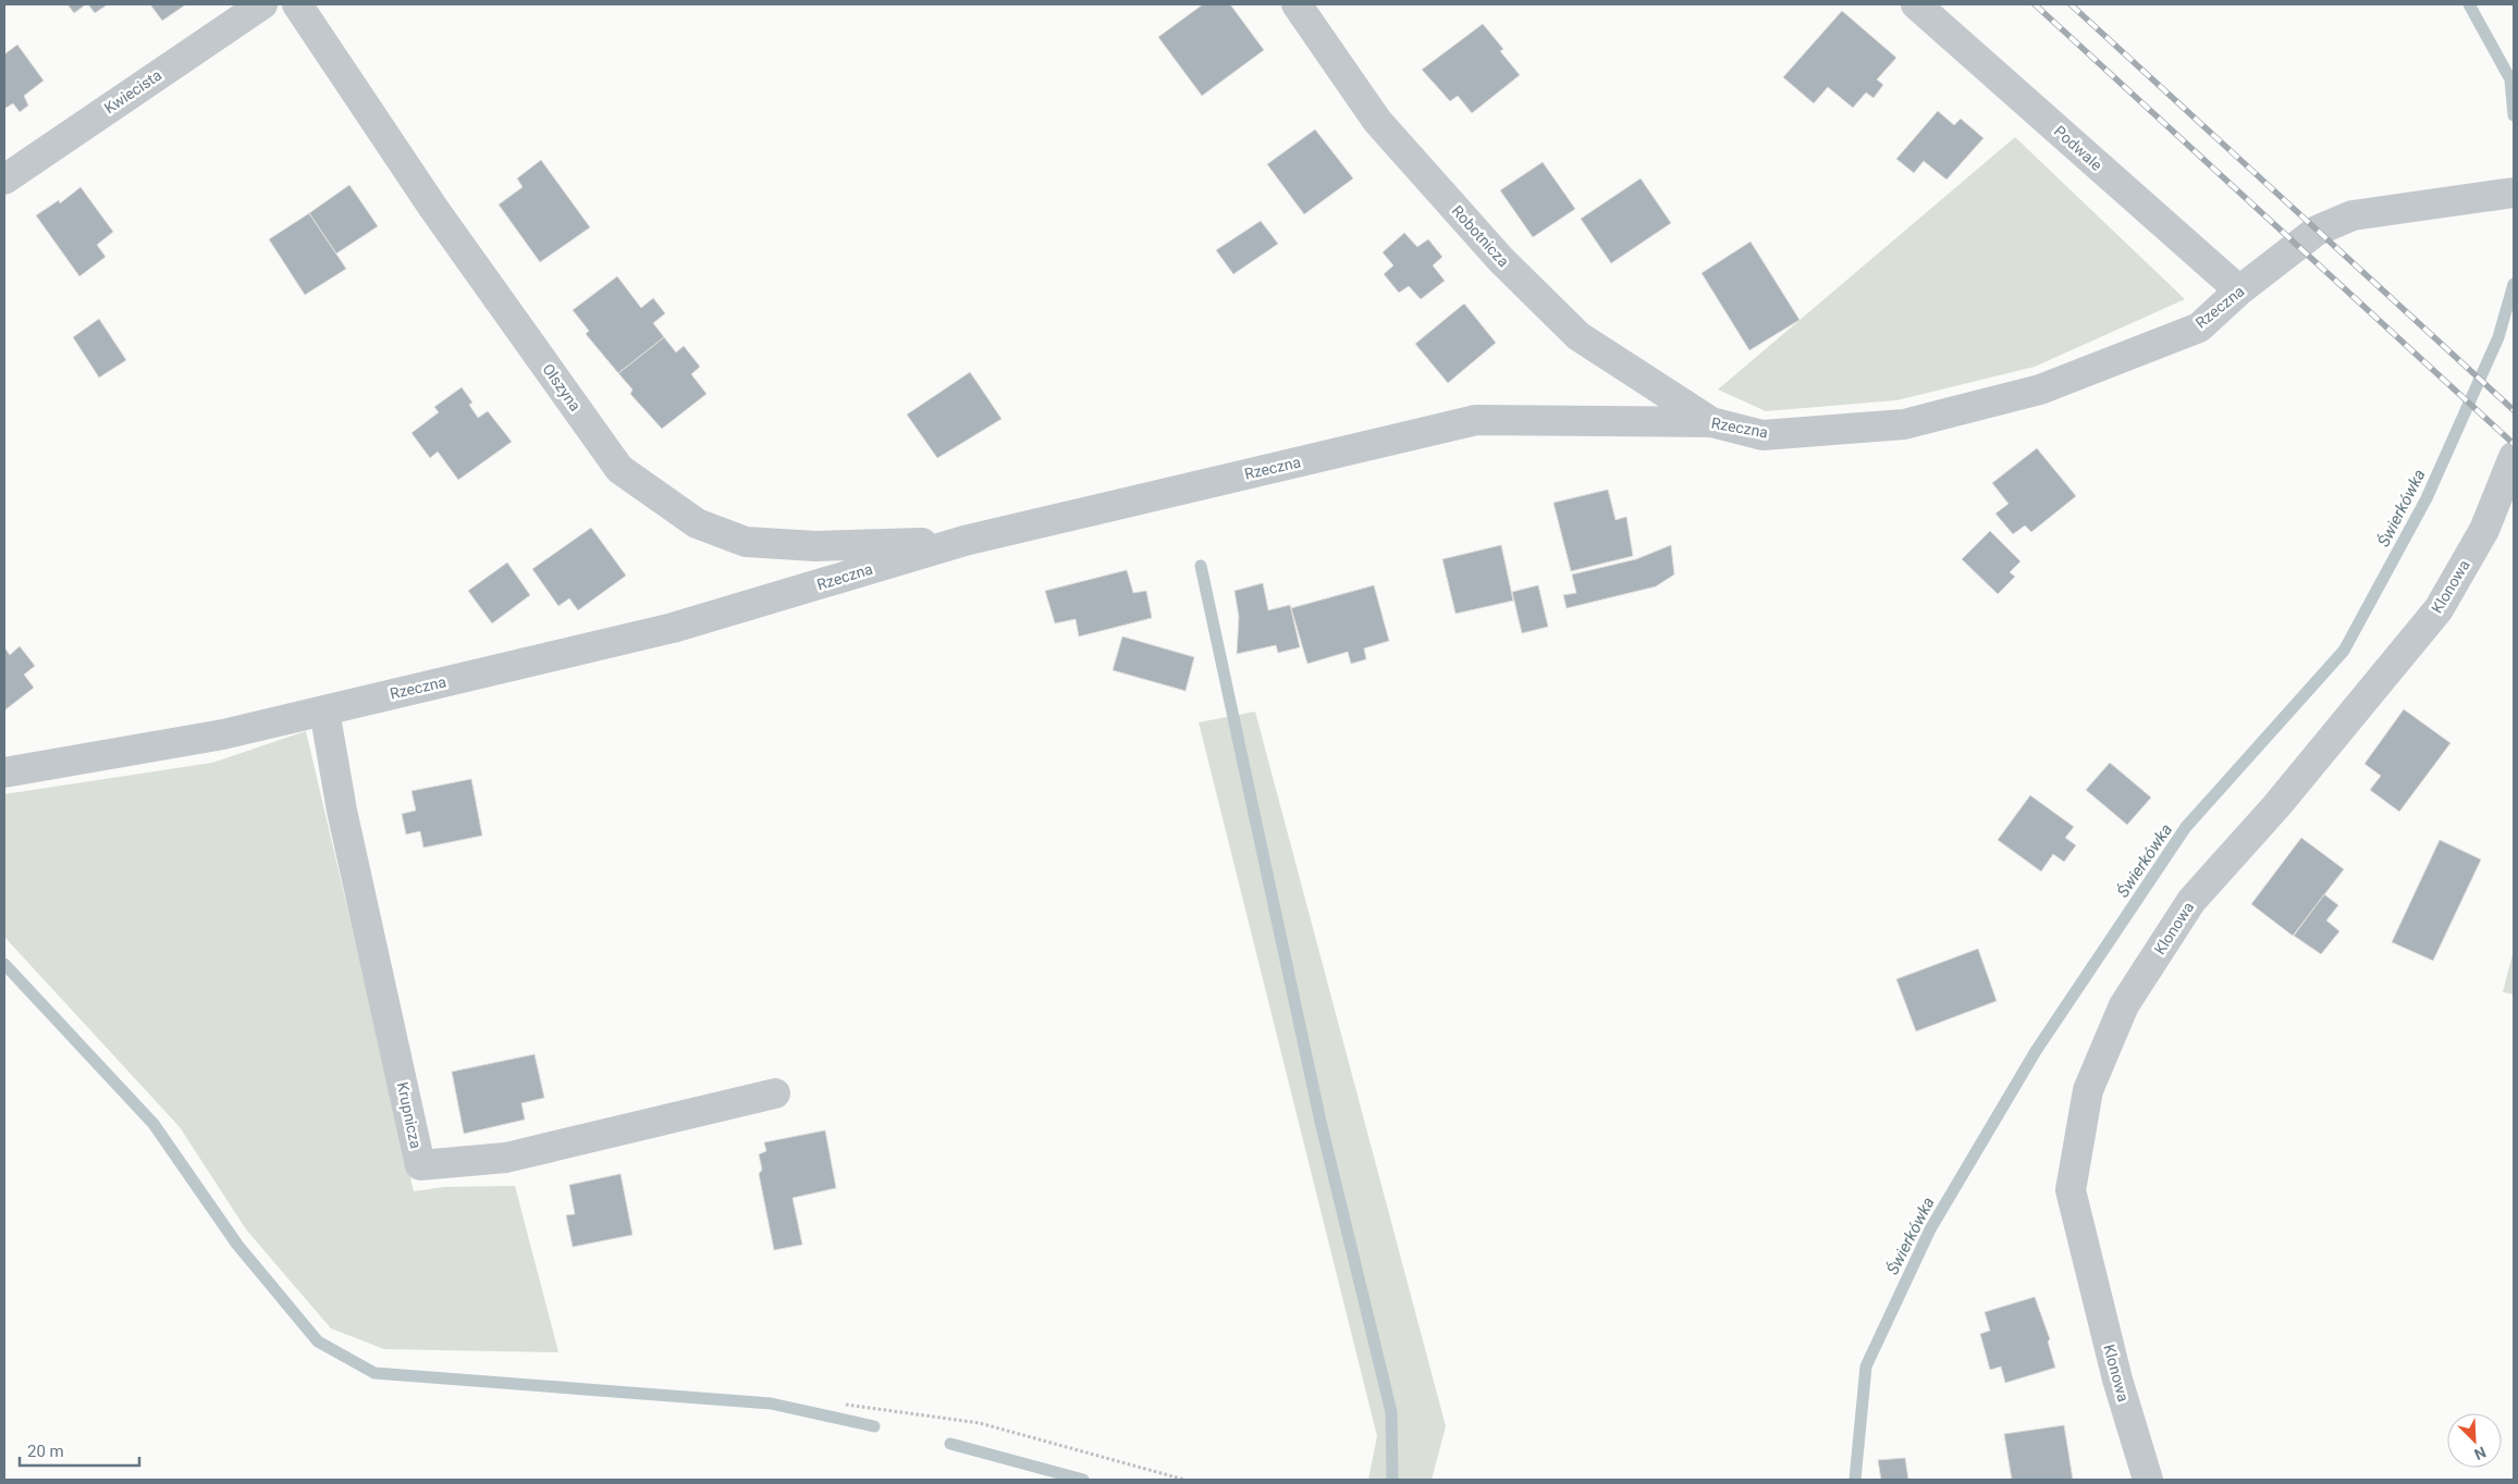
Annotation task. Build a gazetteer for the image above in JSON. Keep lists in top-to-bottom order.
{
  "streets": {
    "street": [
      "Kwiecista",
      "Podwale",
      "Robotnicza",
      "Rzeczna",
      "Olszyna",
      "Klonowa",
      "Krupnicza"
    ]
  },
  "crossings": [
    ["Podwale", "Rzeczna"],
    ["Robotnicza", "Rzeczna"],
    ["Rzeczna", "Olszyna"],
    ["Rzeczna", "Krupnicza"]
  ],
  "water": ["Świerkówka"],
  "scale_bar": "20 m",
  "north": "bottom right"
}
